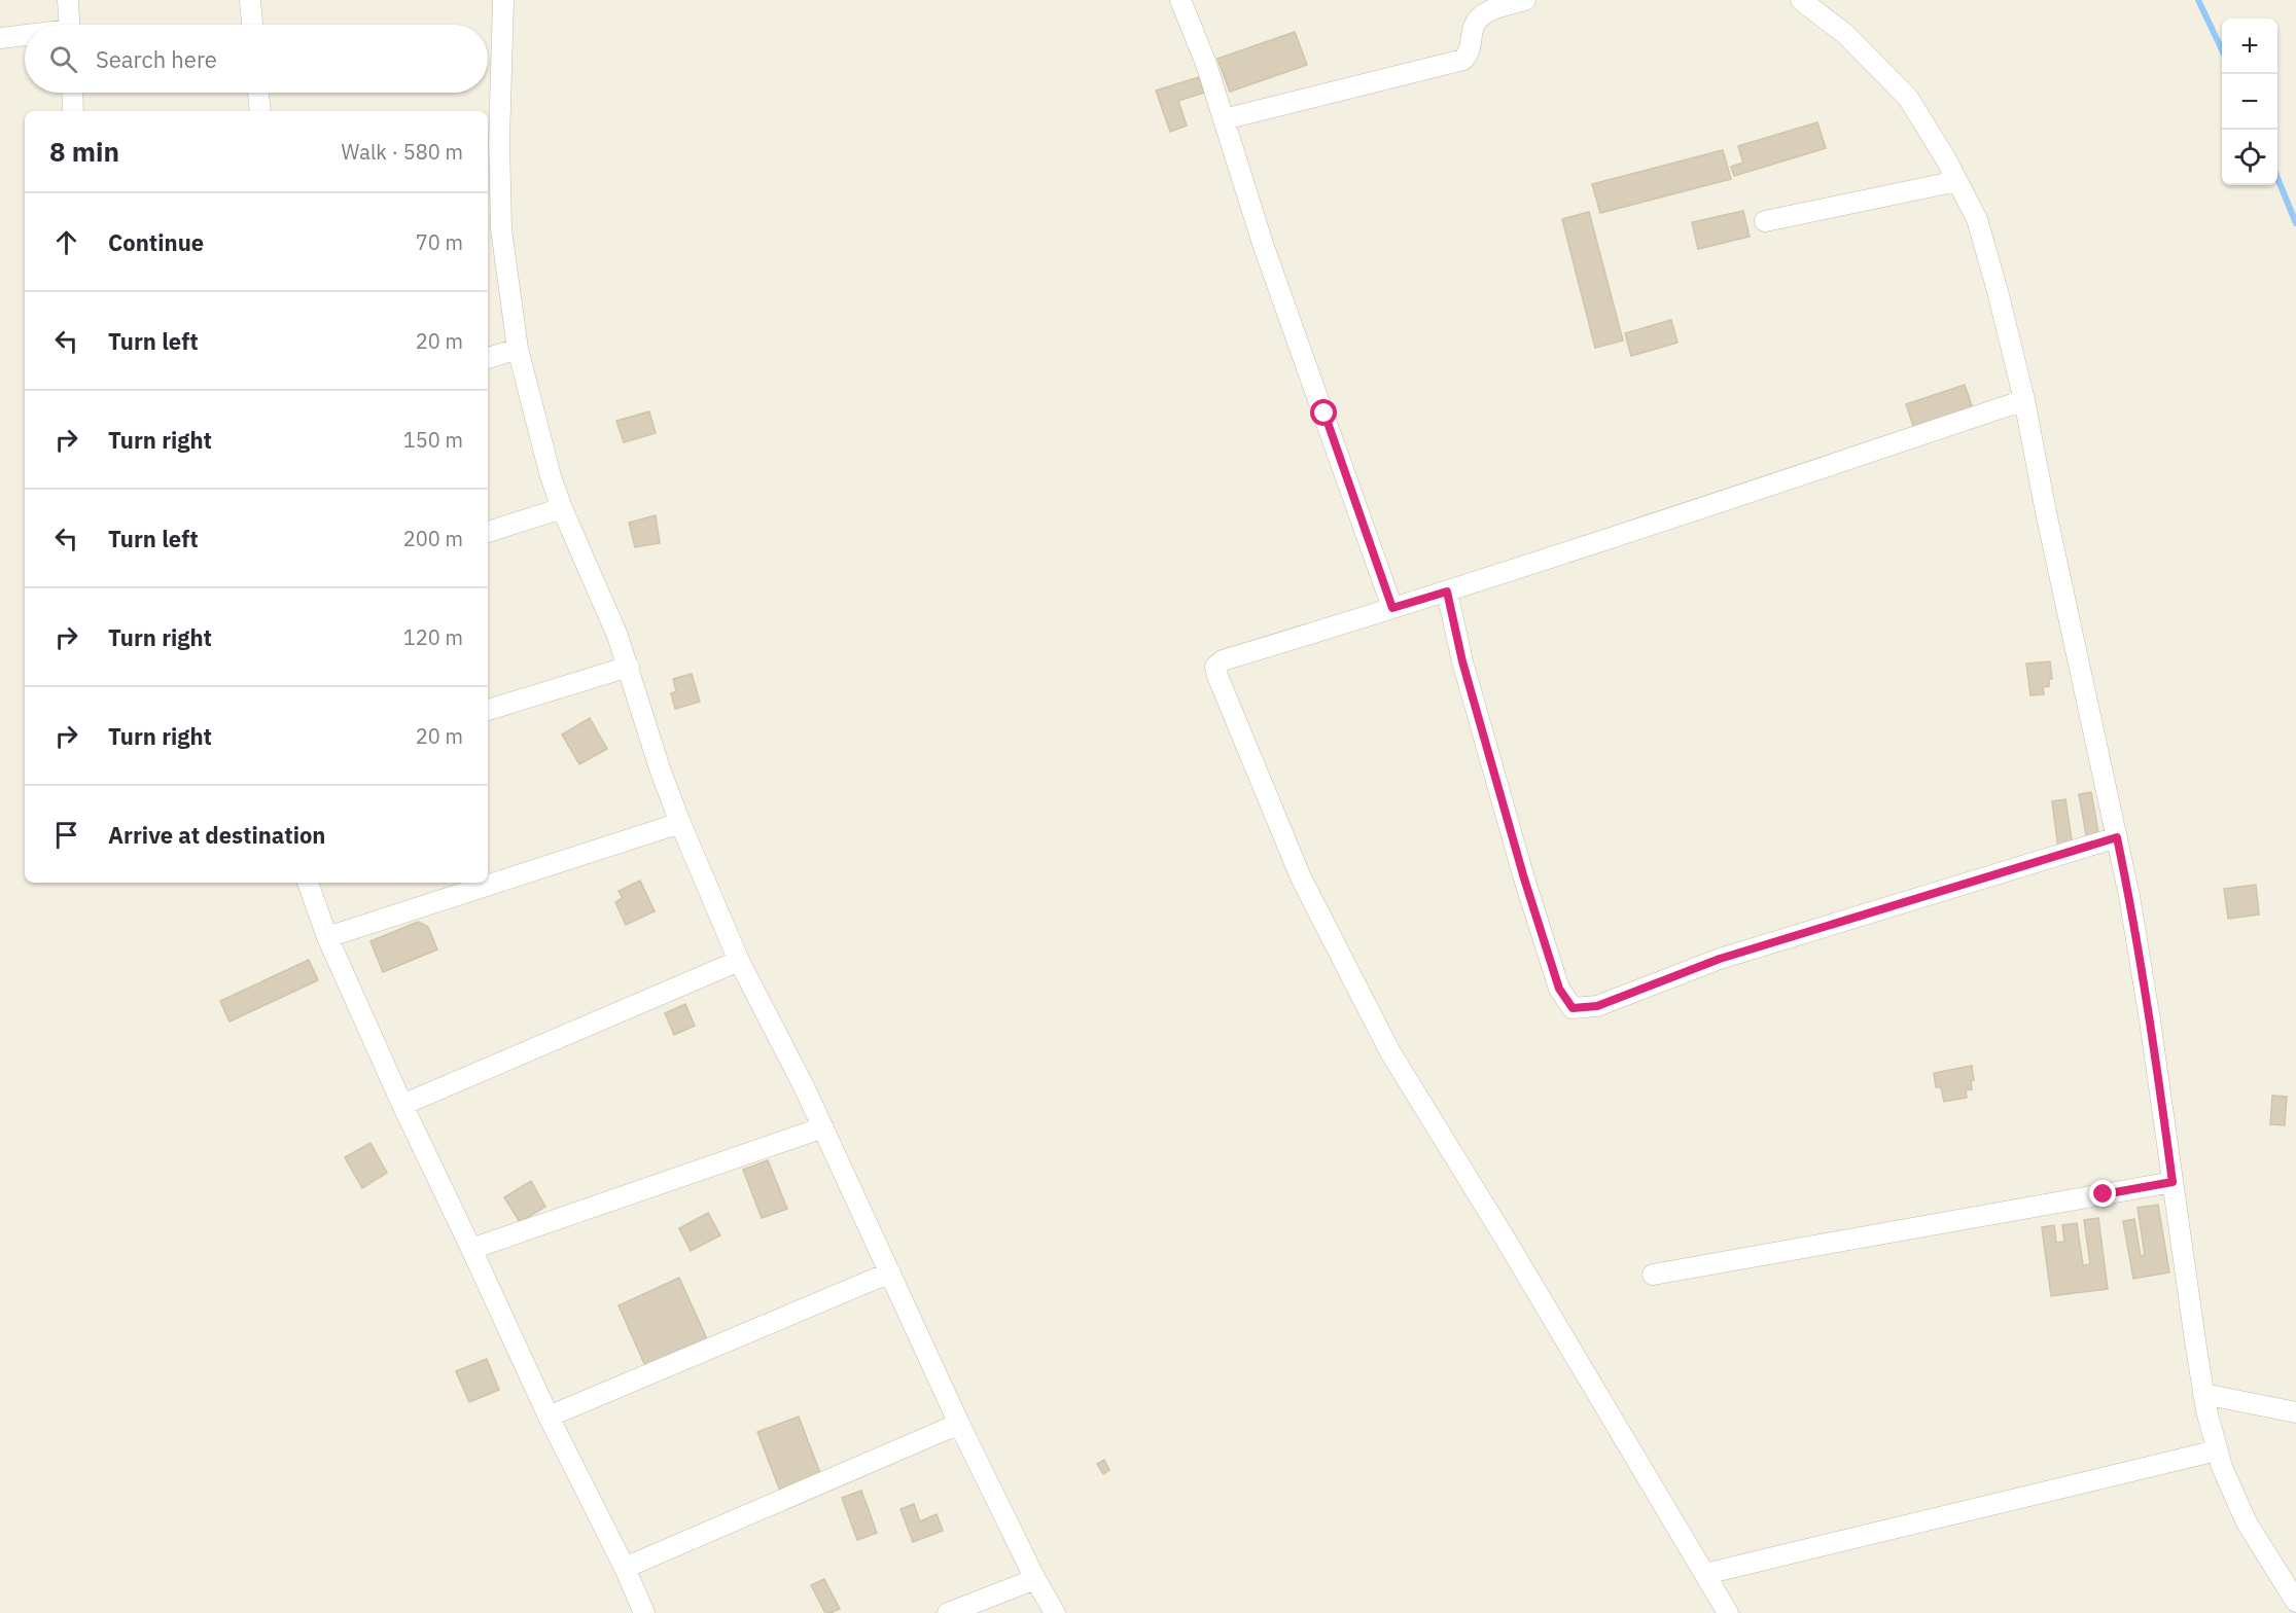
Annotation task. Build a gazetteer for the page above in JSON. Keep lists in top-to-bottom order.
{
  "page": {
    "map_buttons": ["+", "−"],
    "search": "Search here",
    "heading": ["8 min", "Walk · 580 m"],
    "list": [
      ["Continue", "70 m"],
      ["Turn left", "20 m"],
      ["Turn right", "150 m"],
      ["Turn left", "200 m"],
      ["Turn right", "120 m"],
      ["Turn right", "20 m"],
      "Arrive at destination"
    ]
  }
}
